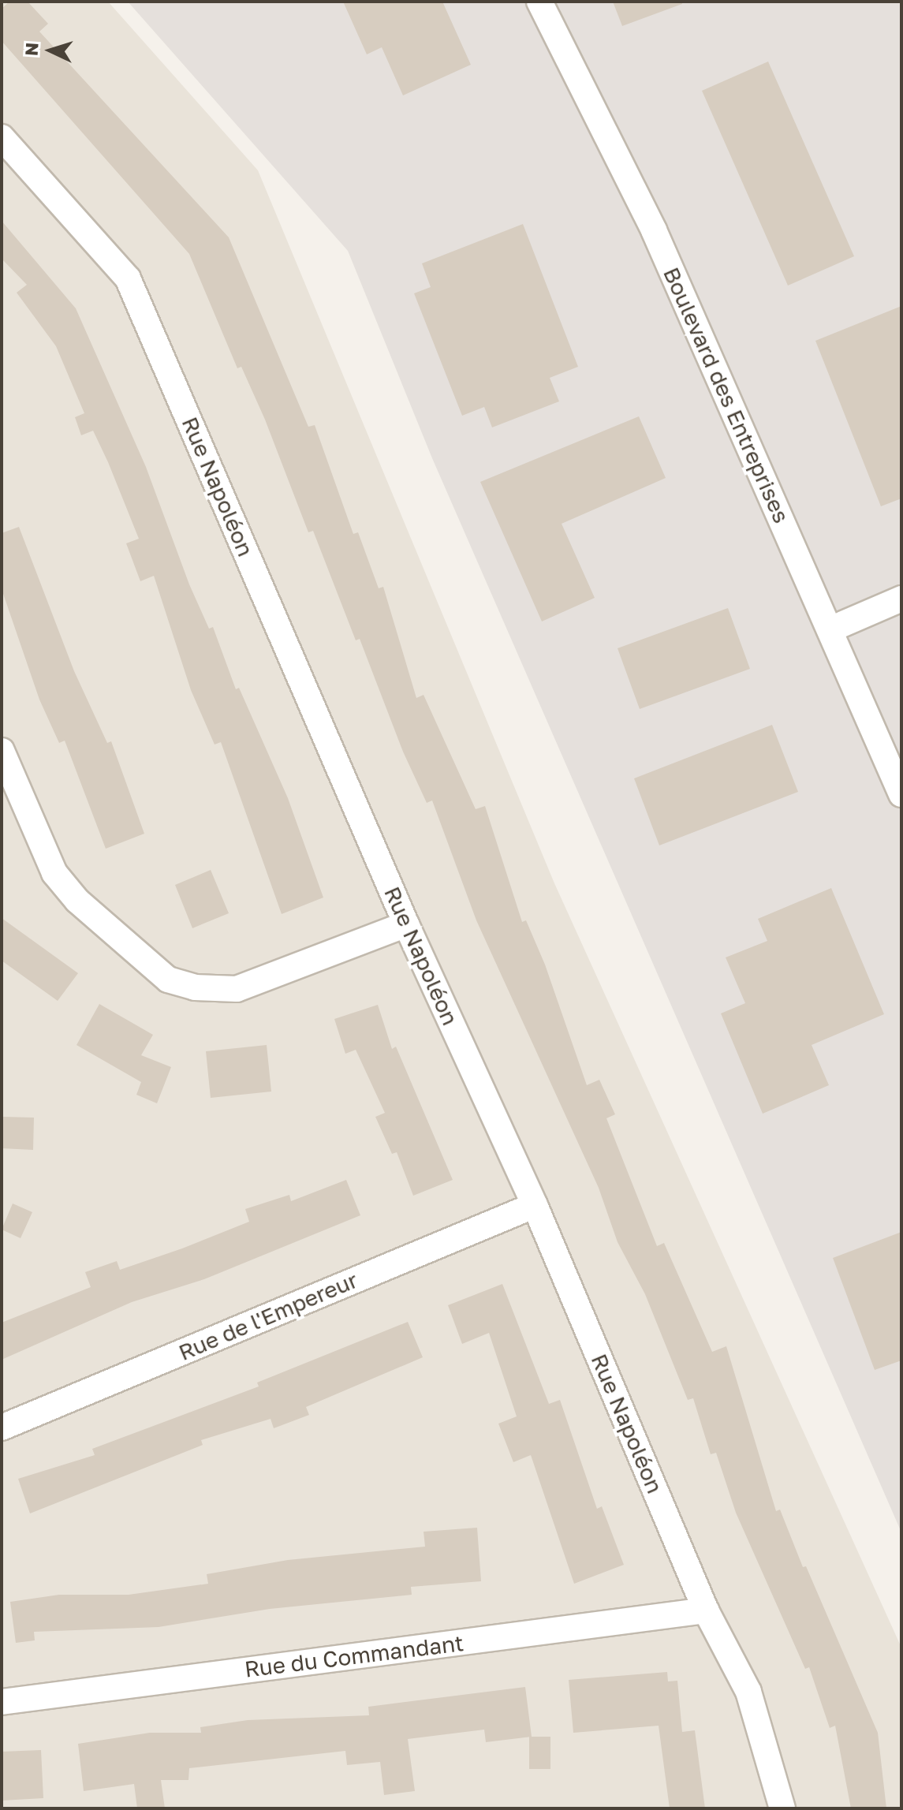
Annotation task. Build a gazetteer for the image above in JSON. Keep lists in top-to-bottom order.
{
  "streets": {
    "street": [
      "Boulevard des Entreprises",
      "Rue Napoléon",
      "Rue de l'Empereur",
      "Rue du Commandant"
    ]
  },
  "crossings": [
    ["Rue Napoléon", "Rue de l'Empereur"],
    ["Rue Napoléon", "Rue du Commandant"]
  ],
  "north": "left"
}
